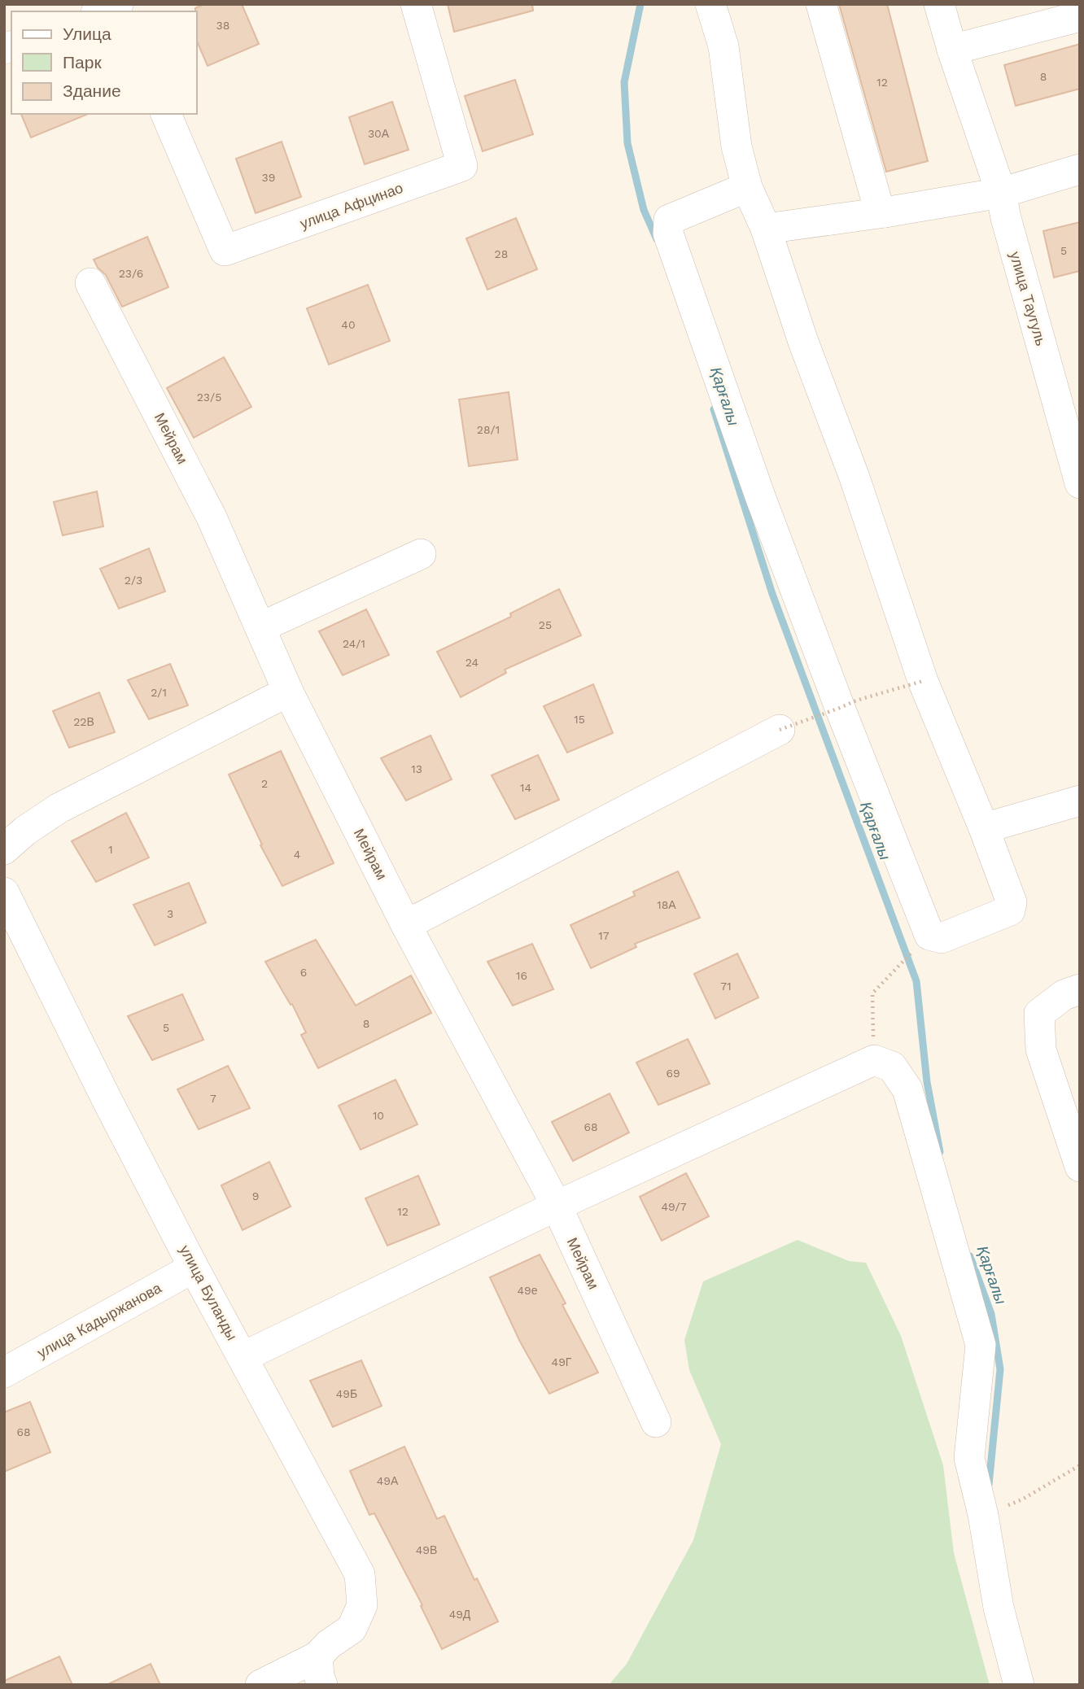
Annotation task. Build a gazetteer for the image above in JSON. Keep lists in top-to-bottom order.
{
  "streets": {
    "street": [
      "улица Афцинао",
      "улица Таугуль",
      "Мейрам",
      "улица Буланды",
      "улица Кадыржанова"
    ]
  },
  "crossings": [
    ["улица Буланды", "улица Кадыржанова"]
  ],
  "water": ["Қарғалы"],
  "house_numbers": [
    "38",
    "8",
    "12",
    "30А",
    "39",
    "5",
    "28",
    "23/6",
    "40",
    "23/5",
    "28/1",
    "2/3",
    "25",
    "24/1",
    "24",
    "2/1",
    "15",
    "22В",
    "13",
    "2",
    "14",
    "1",
    "4",
    "18А",
    "3",
    "17",
    "6",
    "16",
    "71",
    "8",
    "5",
    "69",
    "7",
    "10",
    "68",
    "9",
    "49/7",
    "12",
    "49е",
    "49Г",
    "49Б",
    "68",
    "49А",
    "49В",
    "49Д"
  ],
  "legend": ["Улица", "Парк", "Здание"]
}
